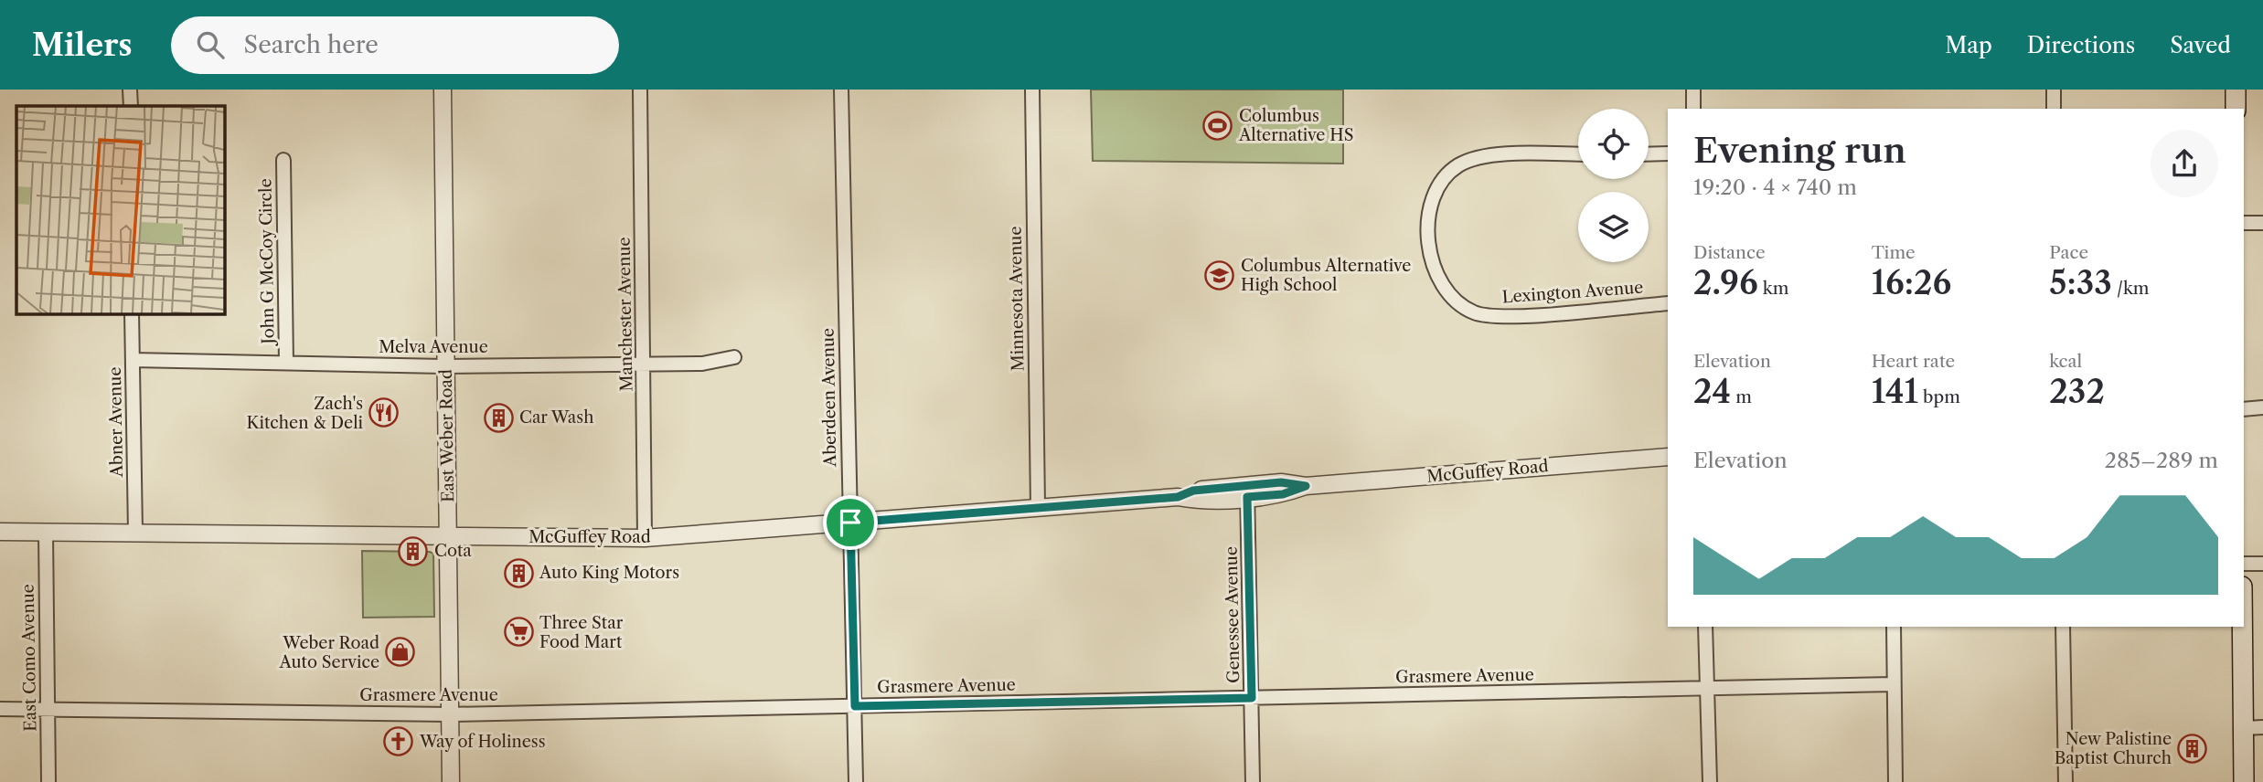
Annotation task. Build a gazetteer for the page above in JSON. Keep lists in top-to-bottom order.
{
  "streets": {
    "street": [
      "John G McCoy Circle",
      "Lexington Avenue",
      "Minnesota Avenue",
      "Manchester Avenue",
      "Melva Avenue",
      "Aberdeen Avenue",
      "Abner Avenue",
      "East Weber Road",
      "McGuffey Road",
      "Genessee Avenue",
      "East Como Avenue",
      "Grasmere Avenue"
    ]
  },
  "crossings": [
    ["John G McCoy Circle", "Melva Avenue"],
    ["Minnesota Avenue", "McGuffey Road"],
    ["Manchester Avenue", "Melva Avenue"],
    ["Manchester Avenue", "McGuffey Road"],
    ["Melva Avenue", "Abner Avenue"],
    ["Melva Avenue", "East Weber Road"],
    ["Aberdeen Avenue", "McGuffey Road"],
    ["Aberdeen Avenue", "Grasmere Avenue"],
    ["Abner Avenue", "McGuffey Road"],
    ["East Weber Road", "McGuffey Road"],
    ["East Weber Road", "Grasmere Avenue"],
    ["McGuffey Road", "Genessee Avenue"],
    ["McGuffey Road", "East Como Avenue"],
    ["Genessee Avenue", "Grasmere Avenue"],
    ["East Como Avenue", "Grasmere Avenue"]
  ],
  "places": {
    "sports": ["Columbus Alternative HS"],
    "school or university": ["Columbus Alternative High School"],
    "restaurant": ["Zach's Kitchen & Deli"],
    "building": [
      "Car Wash",
      "Cota",
      "Auto King Motors",
      "New Palistine Baptist Church"
    ],
    "supermarket": ["Three Star Food Mart"],
    "shop": ["Weber Road Auto Service"],
    "church": ["Way of Holiness"]
  },
  "page": {
    "header": "Milers",
    "search": "Search here",
    "nav": ["Map", "Directions", "Saved"],
    "heading": ["Evening run", "19:20 · 4 × 740 m"],
    "stats": [
      ["Distance", "2.96 km"],
      ["Time", "16:26"],
      ["Pace", "5:33 /km"],
      ["Elevation", "24 m"],
      ["Heart rate", "141 bpm"],
      ["kcal", "232"]
    ],
    "chart": ["Elevation", "285–289 m"]
  }
}
